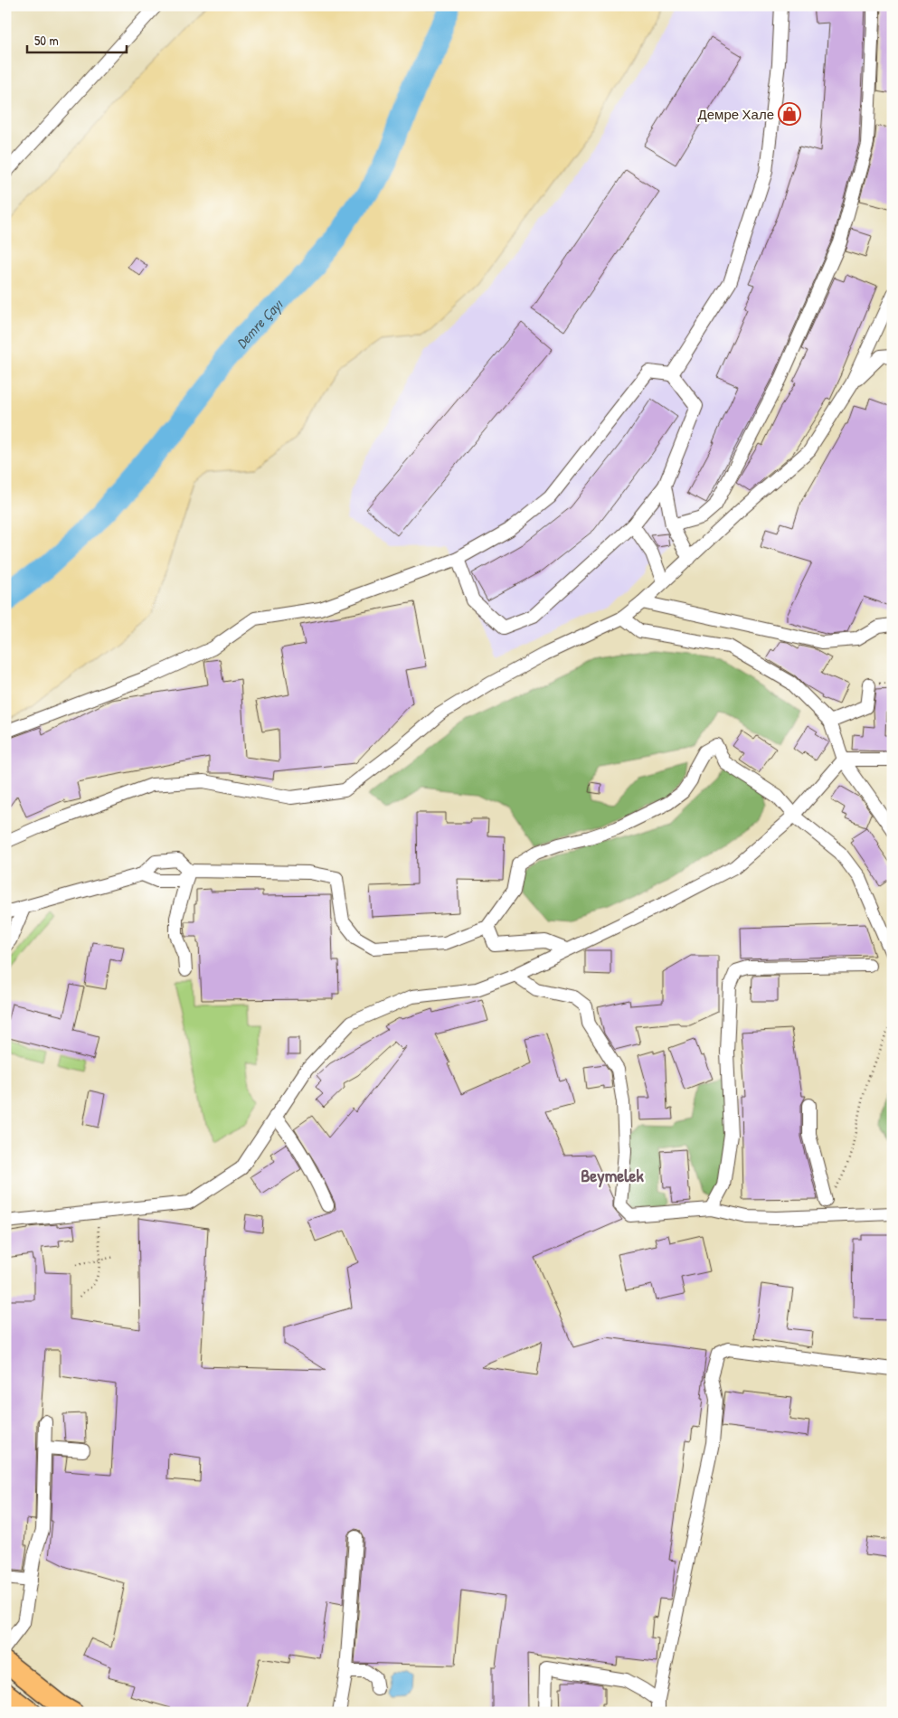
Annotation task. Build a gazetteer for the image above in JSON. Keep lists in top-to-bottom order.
{
  "districts": ["Beymelek"],
  "water": ["Demre Çayı"],
  "places": {
    "shop": ["Демре Хале"]
  },
  "scale_bar": "50 m"
}
